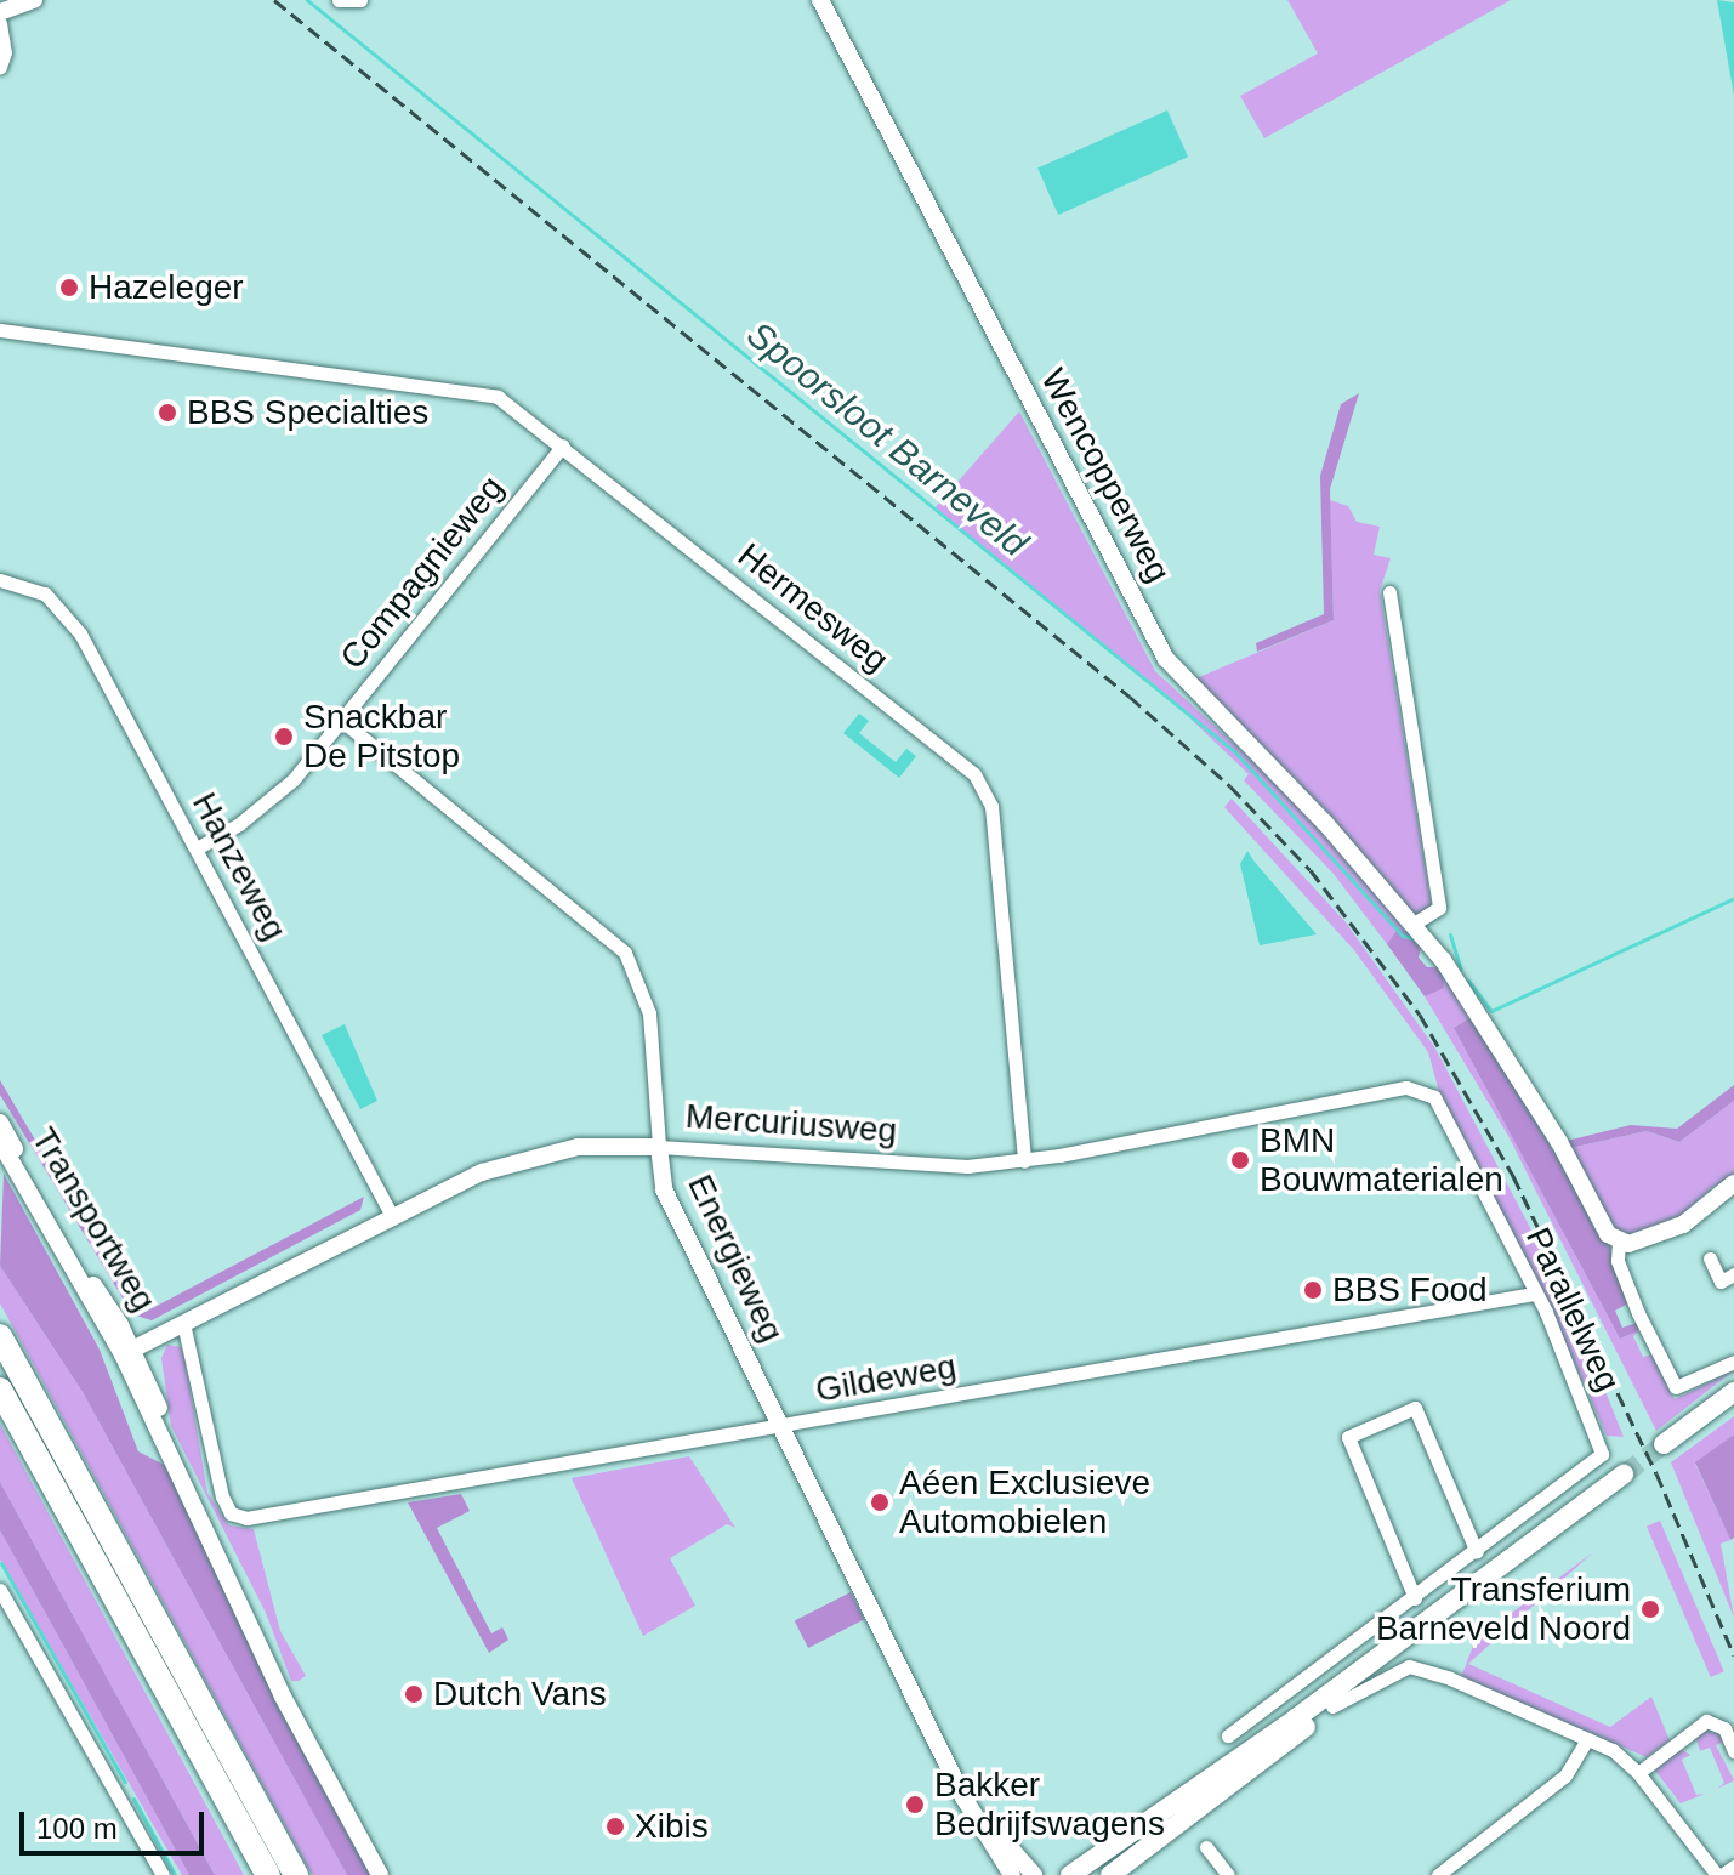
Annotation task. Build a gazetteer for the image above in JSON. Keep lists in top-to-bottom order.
{
  "streets": {
    "street": [
      "Wencopperweg",
      "Compagnieweg",
      "Hermesweg",
      "Hanzeweg",
      "Mercuriusweg",
      "Transportweg",
      "Energieweg",
      "Parallelweg",
      "Gildeweg"
    ]
  },
  "crossings": [
    ["Compagnieweg", "Hermesweg"],
    ["Compagnieweg", "Hanzeweg"],
    ["Compagnieweg", "Energieweg"],
    ["Hermesweg", "Mercuriusweg"],
    ["Hanzeweg", "Mercuriusweg"],
    ["Mercuriusweg", "Transportweg"],
    ["Mercuriusweg", "Energieweg"],
    ["Mercuriusweg", "Parallelweg"],
    ["Mercuriusweg", "Gildeweg"],
    ["Energieweg", "Gildeweg"],
    ["Parallelweg", "Gildeweg"]
  ],
  "water": ["Spoorsloot Barneveld"],
  "places": [
    "Hazeleger",
    "BBS Specialties",
    "Snackbar De Pitstop",
    "BMN Bouwmaterialen",
    "BBS Food",
    "Aéen Exclusieve Automobielen",
    "Transferium Barneveld Noord",
    "Dutch Vans",
    "Bakker Bedrijfswagens",
    "Xibis"
  ],
  "scale_bar": "100 m"
}
